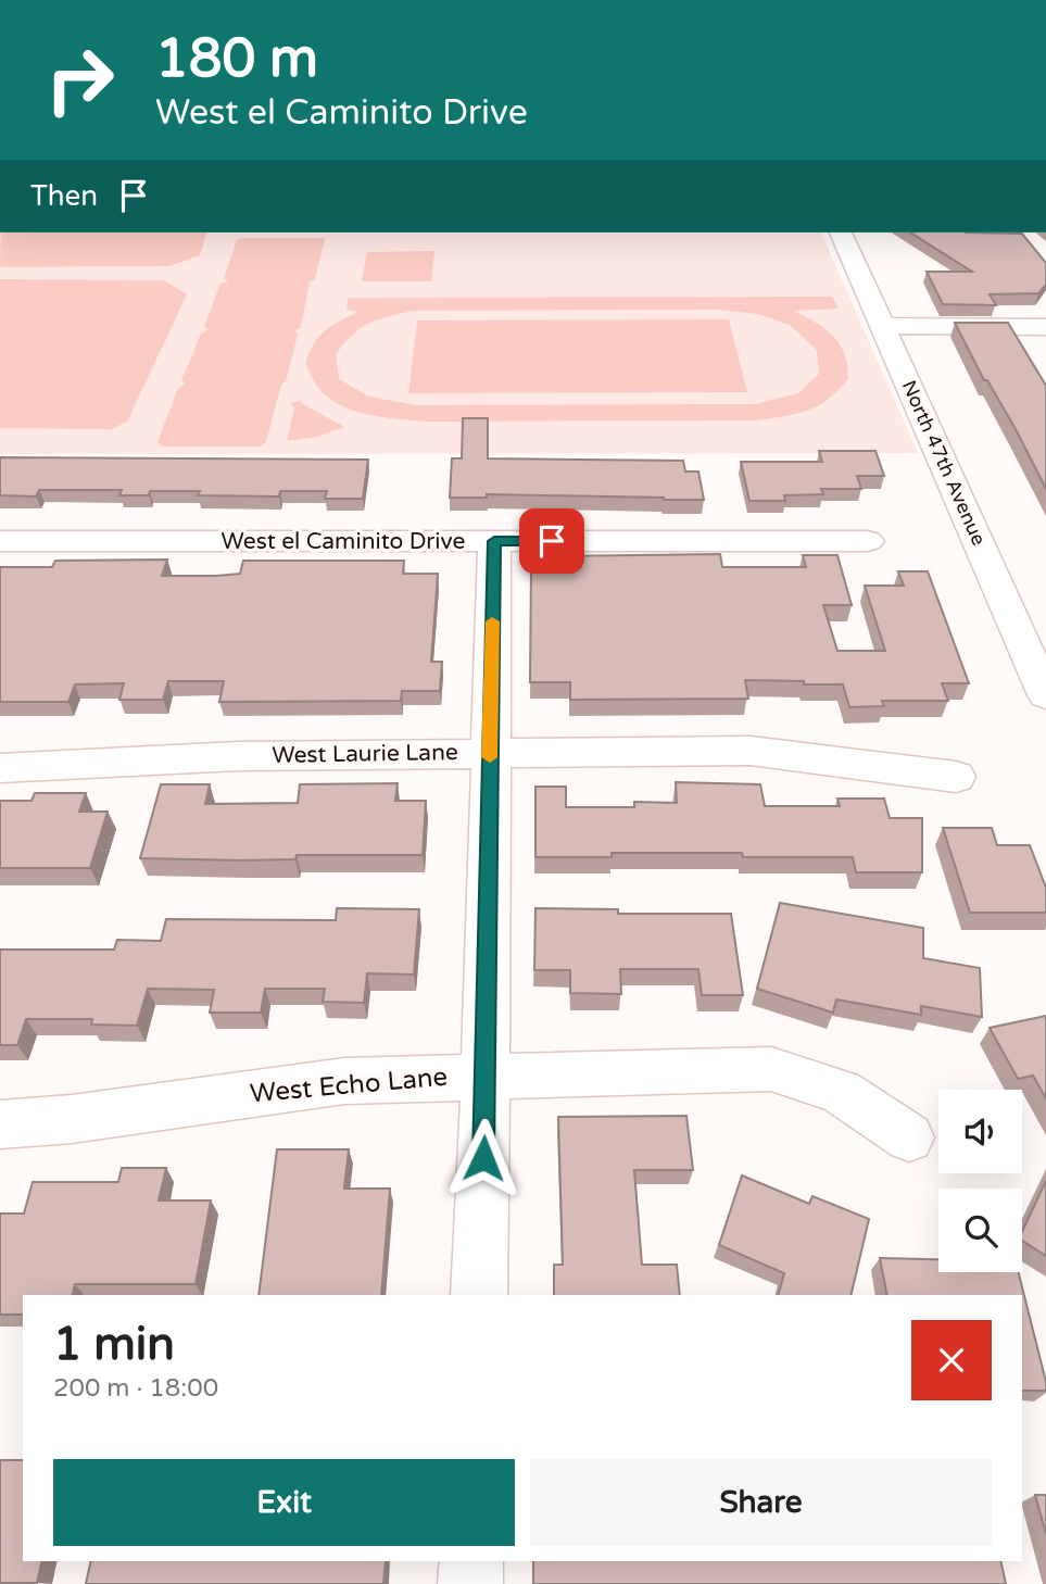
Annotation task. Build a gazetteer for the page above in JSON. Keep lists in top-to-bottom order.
{
  "streets": {
    "street": [
      "North 47th Avenue",
      "West el Caminito Drive",
      "West Laurie Lane",
      "West Echo Lane"
    ]
  },
  "page": {
    "turn": ["180 m", "West el Caminito Drive"],
    "then": "Then",
    "heading": ["1 min", "200 m · 18:00"],
    "buttons": ["Exit", "Share"]
  }
}
